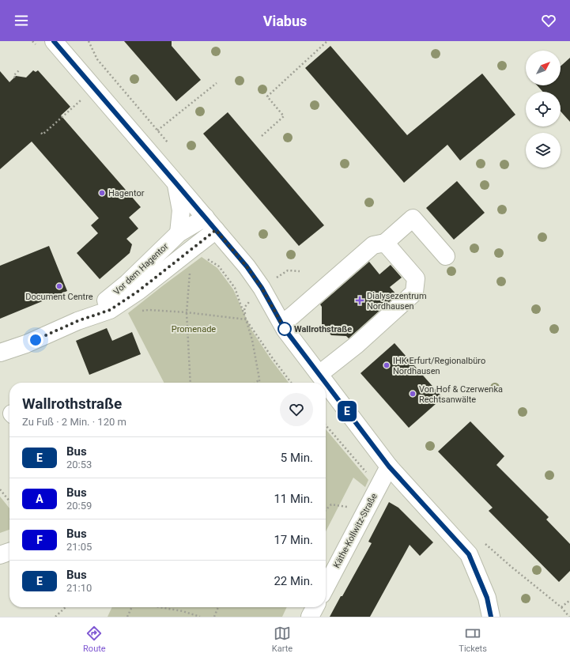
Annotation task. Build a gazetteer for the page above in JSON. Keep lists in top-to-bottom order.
{
  "streets": {
    "street": ["Vor dem Hagentor", "Käthe-Kollwitz-Straße"]
  },
  "parks": ["Promenade"],
  "places": {
    "other": [
      "Hagentor",
      "Document Centre",
      "Wallrothstraße",
      "IHK Erfurt/Regionalbüro Nordhausen",
      "Von Hof & Czerwenka Rechtsanwälte"
    ],
    "health": ["Dialysezentrum Nordhausen"]
  },
  "lines": ["bus line E"],
  "north": "top right",
  "page": {
    "header": "Viabus",
    "on_map": "E",
    "heading": ["Wallrothstraße", "Zu Fuß · 2 Min. · 120 m"],
    "list": [
      {
        "mark": "E",
        "name": "Bus",
        "note": "20:53",
        "value": "5 Min."
      },
      {
        "mark": "A",
        "name": "Bus",
        "note": "20:59",
        "value": "11 Min."
      },
      {
        "mark": "F",
        "name": "Bus",
        "note": "21:05",
        "value": "17 Min."
      },
      {
        "mark": "E",
        "name": "Bus",
        "note": "21:10",
        "value": "22 Min."
      }
    ],
    "tabs": ["Route", "Karte", "Tickets"]
  }
}
